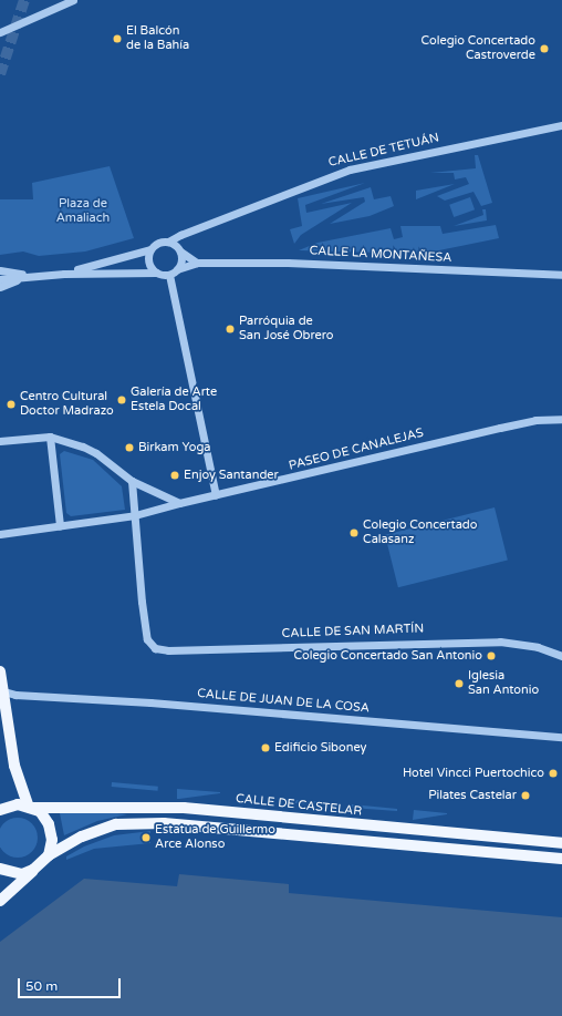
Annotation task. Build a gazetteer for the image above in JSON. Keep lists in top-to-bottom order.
{
  "streets": {
    "main road": ["CALLE DE CASTELAR"],
    "street": [
      "CALLE DE TETUÁN",
      "CALLE LA MONTAÑESA",
      "PASEO DE CANALEJAS",
      "CALLE DE SAN MARTÍN",
      "CALLE DE JUAN DE LA COSA"
    ]
  },
  "crossings": [
    ["CALLE DE TETUÁN", "CALLE LA MONTAÑESA"],
    ["PASEO DE CANALEJAS", "CALLE DE SAN MARTÍN"]
  ],
  "parks": ["Plaza de Amaliach"],
  "places": [
    "El Balcón de la Bahía",
    "Colegio Concertado Castroverde",
    "Parróquia de San José Obrero",
    "Galería de Arte Estela Docal",
    "Centro Cultural Doctor Madrazo",
    "Birkam Yoga",
    "Enjoy Santander",
    "Colegio Concertado Calasanz",
    "Colegio Concertado San Antonio",
    "Iglesia San Antonio",
    "Edificio Siboney",
    "Hotel Vincci Puertochico",
    "Pilates Castelar",
    "Estatua de Guillermo Arce Alonso"
  ],
  "scale_bar": "50 m"
}
